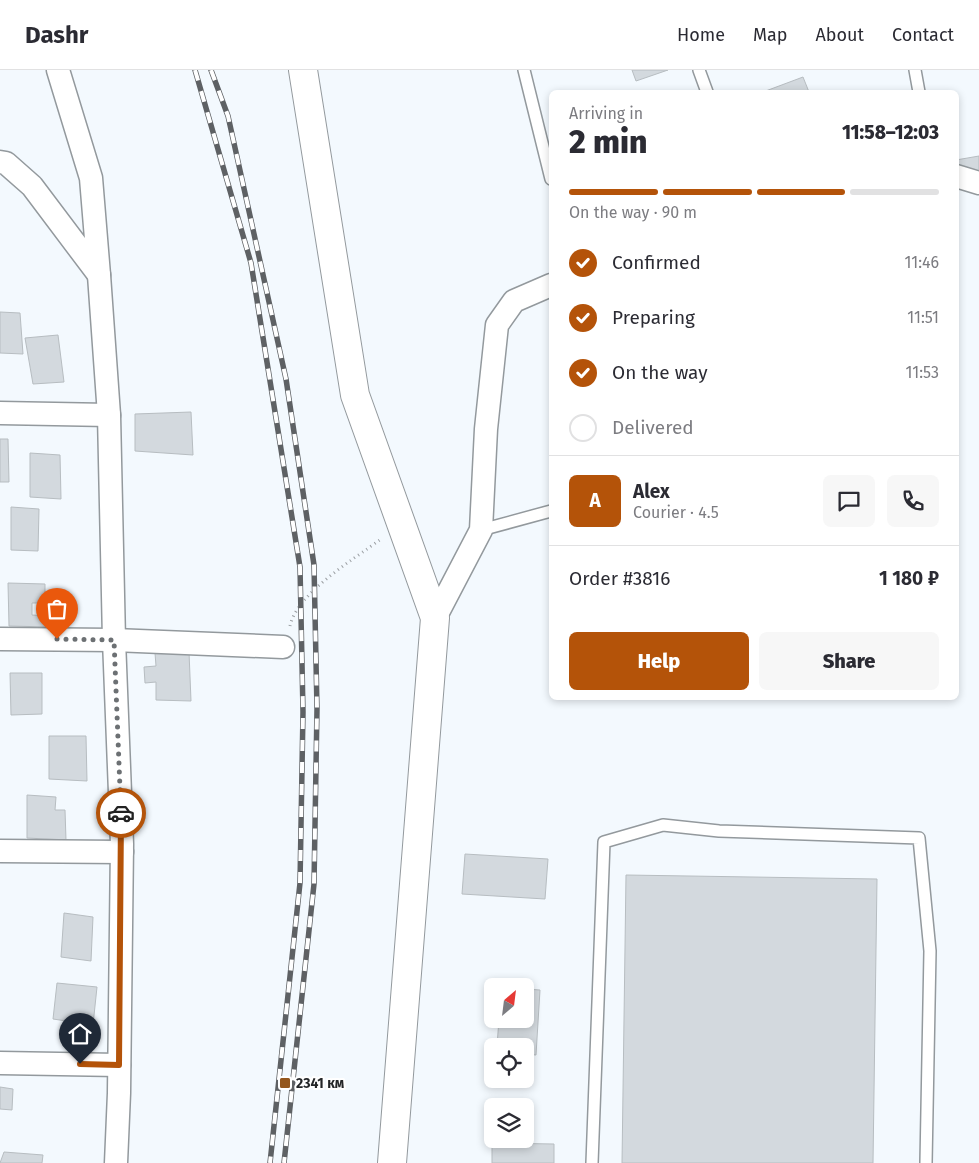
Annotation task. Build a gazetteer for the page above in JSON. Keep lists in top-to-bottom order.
{
  "places": {
    "transit": ["2341 км"]
  },
  "north": "top right",
  "page": {
    "header": "Dashr",
    "nav": [
      "Home",
      "Map",
      "About",
      "Contact"
    ],
    "heading": ["2 min", "Arriving in", "11:58–12:03"],
    "panel": [
      "Alex",
      "Courier · 4.5",
      "Order #3816",
      "1 180 ₽"
    ],
    "bar": "On the way · 90 m",
    "list": [
      ["Confirmed", "11:46"],
      ["Preparing", "11:51"],
      ["On the way", "11:53"],
      "Delivered"
    ],
    "round": "A",
    "buttons": ["Help", "Share"]
  }
}
